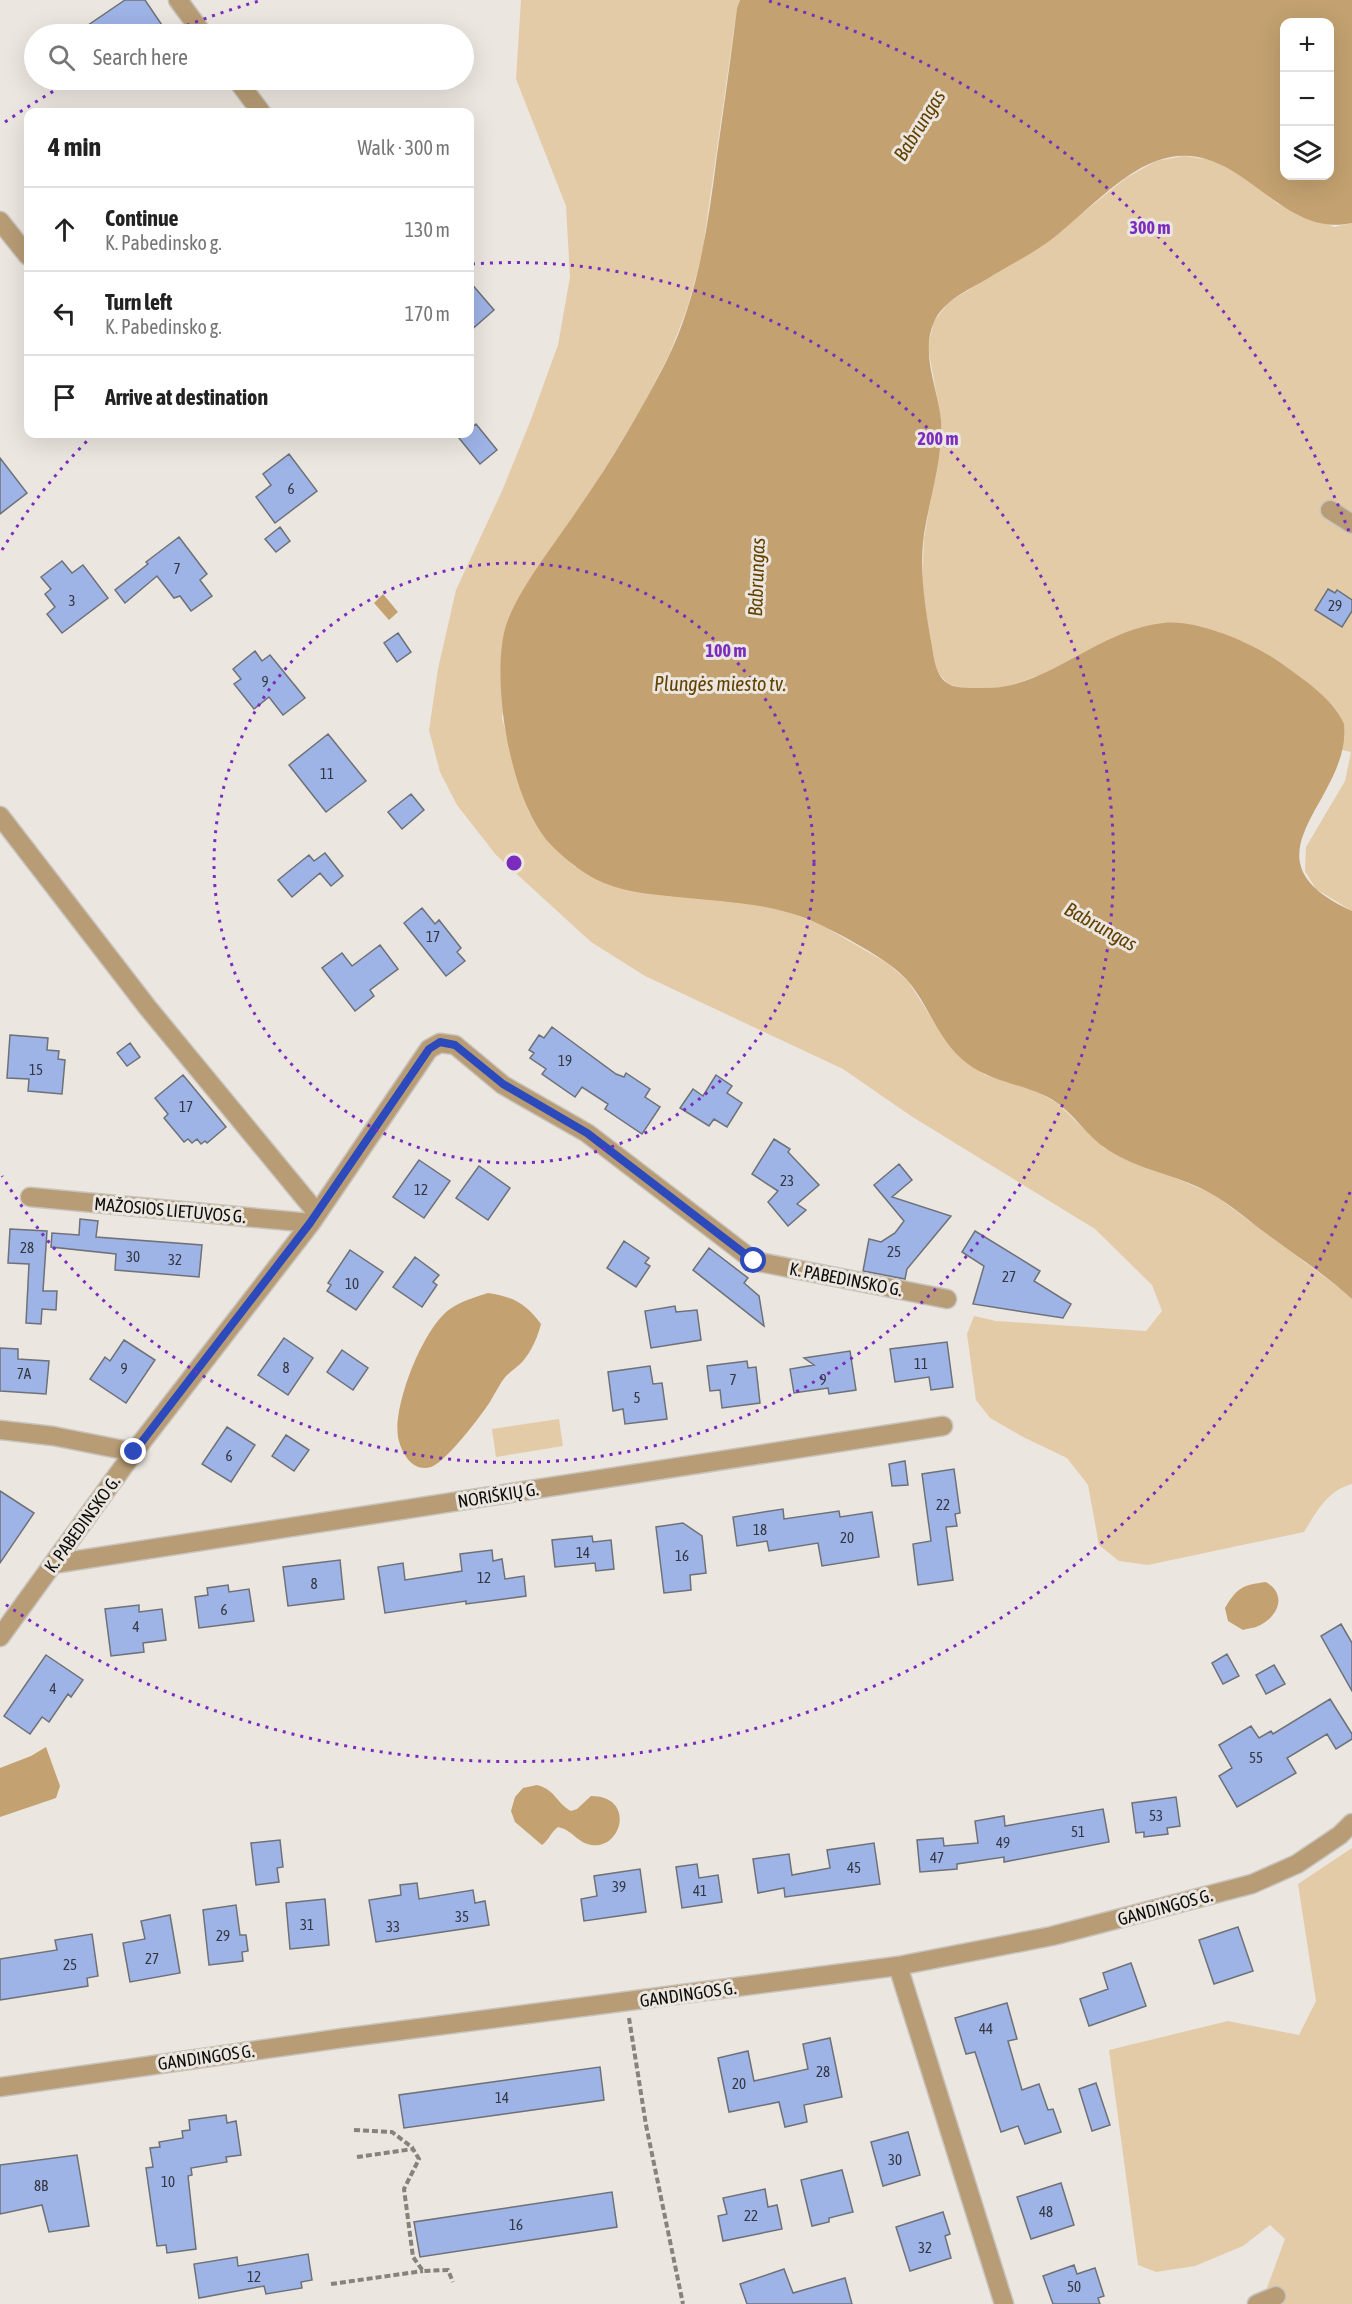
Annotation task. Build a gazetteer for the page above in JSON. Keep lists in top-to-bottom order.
{
  "streets": {
    "street": [
      "MAŽOSIOS LIETUVOS G.",
      "K. PABEDINSKO G.",
      "NORIŠKIŲ G.",
      "GANDINGOS G."
    ]
  },
  "crossings": [
    ["MAŽOSIOS LIETUVOS G.", "K. PABEDINSKO G."],
    ["K. PABEDINSKO G.", "NORIŠKIŲ G."]
  ],
  "water": ["Babrungas", "Plungės miesto tv."],
  "house_numbers": [
    "6",
    "7",
    "3",
    "29",
    "9",
    "11",
    "17",
    "19",
    "15",
    "17",
    "23",
    "12",
    "28",
    "25",
    "30",
    "32",
    "27",
    "10",
    "11",
    "8",
    "9",
    "7A",
    "7",
    "9",
    "5",
    "6",
    "22",
    "18",
    "20",
    "14",
    "16",
    "12",
    "8",
    "6",
    "4",
    "4",
    "55",
    "53",
    "51",
    "49",
    "47",
    "45",
    "39",
    "41",
    "35",
    "31",
    "33",
    "29",
    "27",
    "25",
    "44",
    "28",
    "20",
    "14",
    "30",
    "10",
    "8B",
    "48",
    "22",
    "16",
    "32",
    "12",
    "50"
  ],
  "page": {
    "map_buttons": ["+", "−"],
    "search": "Search here",
    "heading": ["4 min", "Walk · 300 m"],
    "list": [
      ["Continue", "K. Pabedinsko g.", "130 m"],
      ["Turn left", "K. Pabedinsko g.", "170 m"],
      "Arrive at destination"
    ]
  },
  "rings": ["300 m", "200 m", "100 m"]
}
